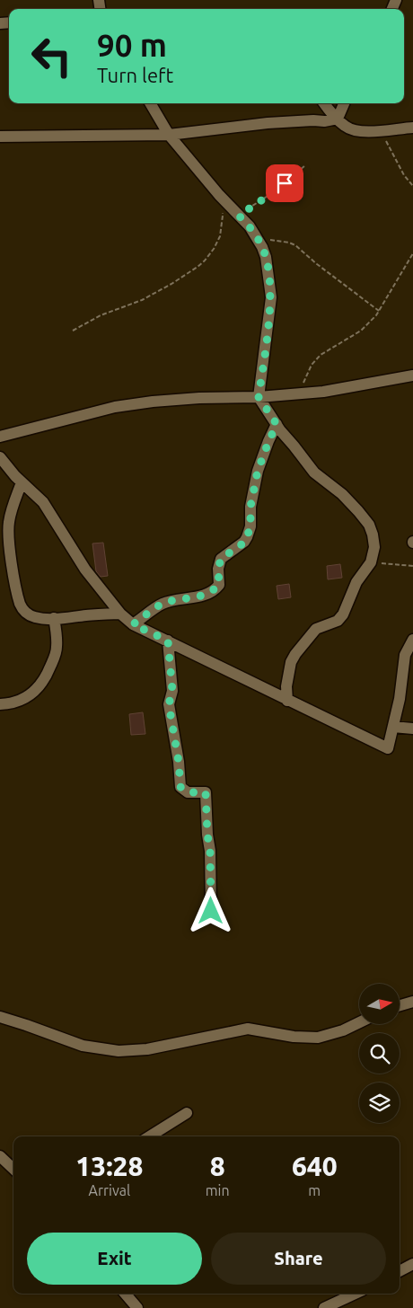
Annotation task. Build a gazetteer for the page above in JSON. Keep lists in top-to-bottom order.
{
  "north": "right",
  "page": {
    "turn": ["90 m", "Turn left"],
    "eta": [
      "13:28",
      "Arrival",
      "8",
      "min",
      "640",
      "m"
    ],
    "buttons": ["Exit", "Share"]
  }
}
